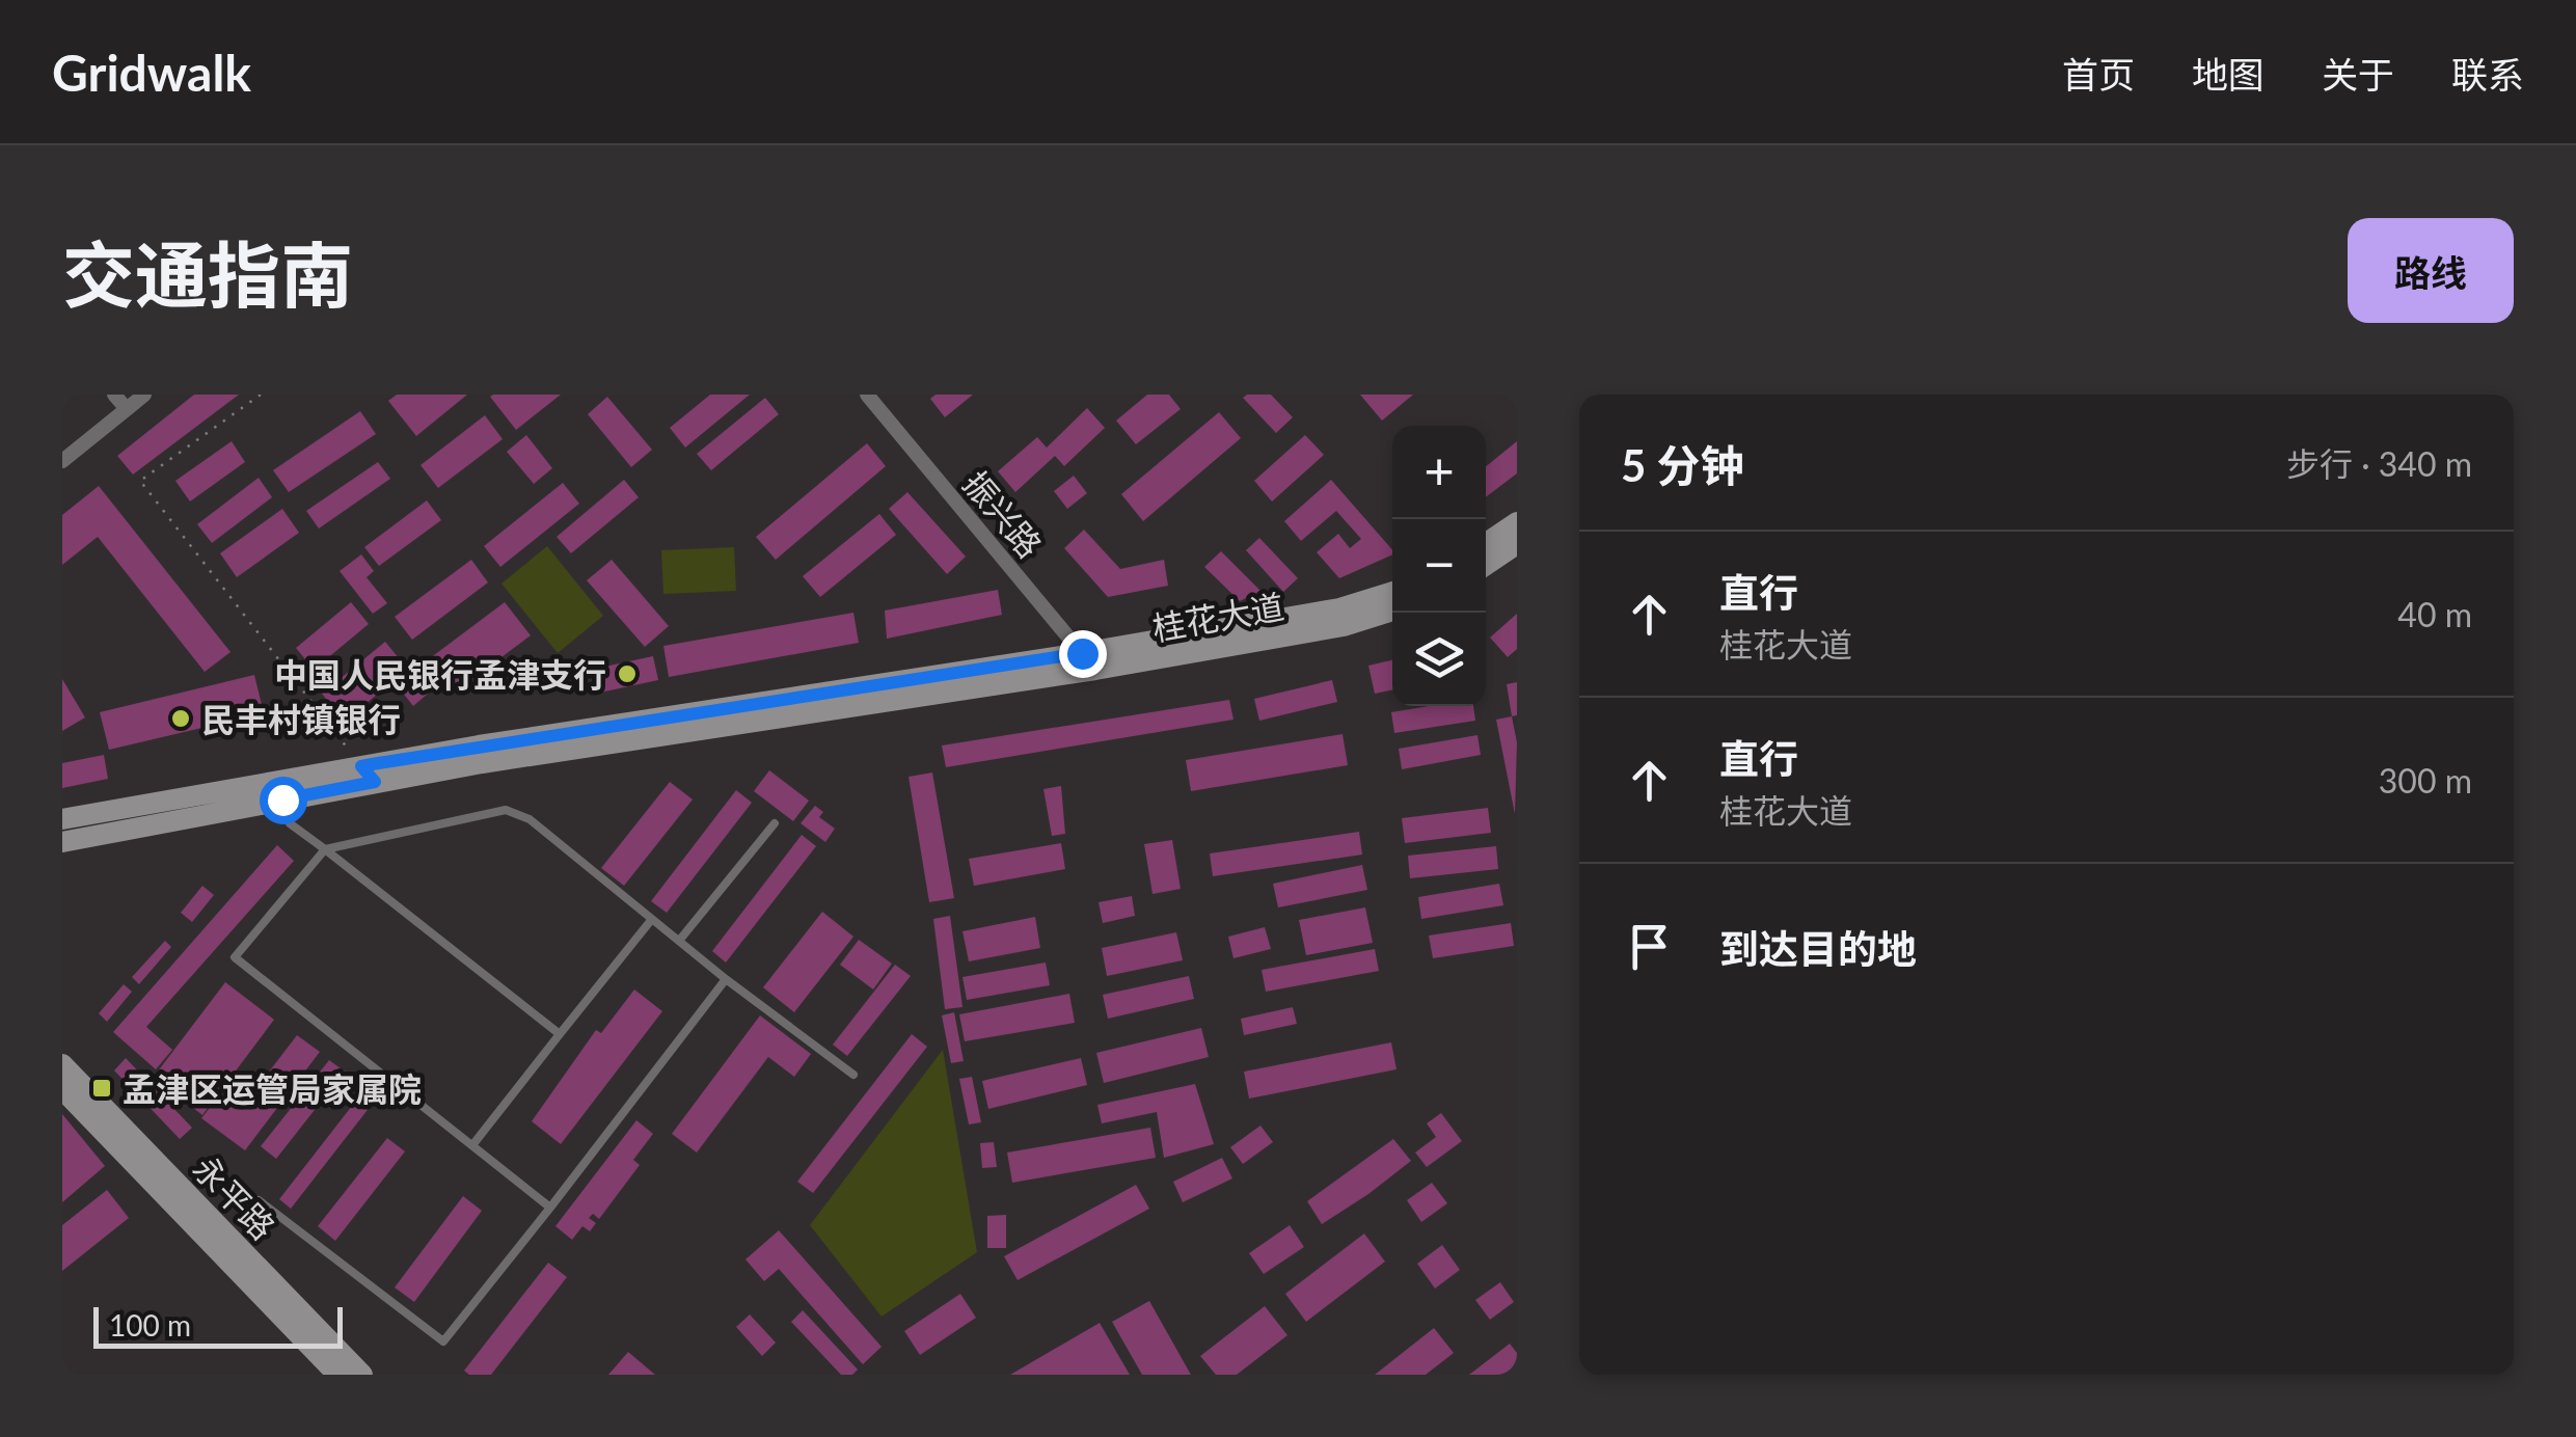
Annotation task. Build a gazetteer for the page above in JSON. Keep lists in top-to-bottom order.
{
  "streets": {
    "main road": ["桂花大道", "永平路"],
    "street": ["振兴路"]
  },
  "crossings": [
    ["振兴路", "桂花大道"]
  ],
  "places": {
    "other": ["中国人民银行孟津支行", "民丰村镇银行"],
    "transit": ["孟津区运管局家属院"]
  },
  "scale_bar": "100 m",
  "page": {
    "header": "Gridwalk",
    "nav": [
      "首页",
      "地图",
      "关于",
      "联系"
    ],
    "title": "交通指南",
    "buttons": "路线",
    "heading": ["5 分钟", "步行 · 340 m"],
    "map_buttons": ["+", "−"],
    "list": [
      ["直行", "桂花大道", "40 m"],
      ["直行", "桂花大道", "300 m"],
      "到达目的地"
    ],
    "scale": "100 m"
  }
}
